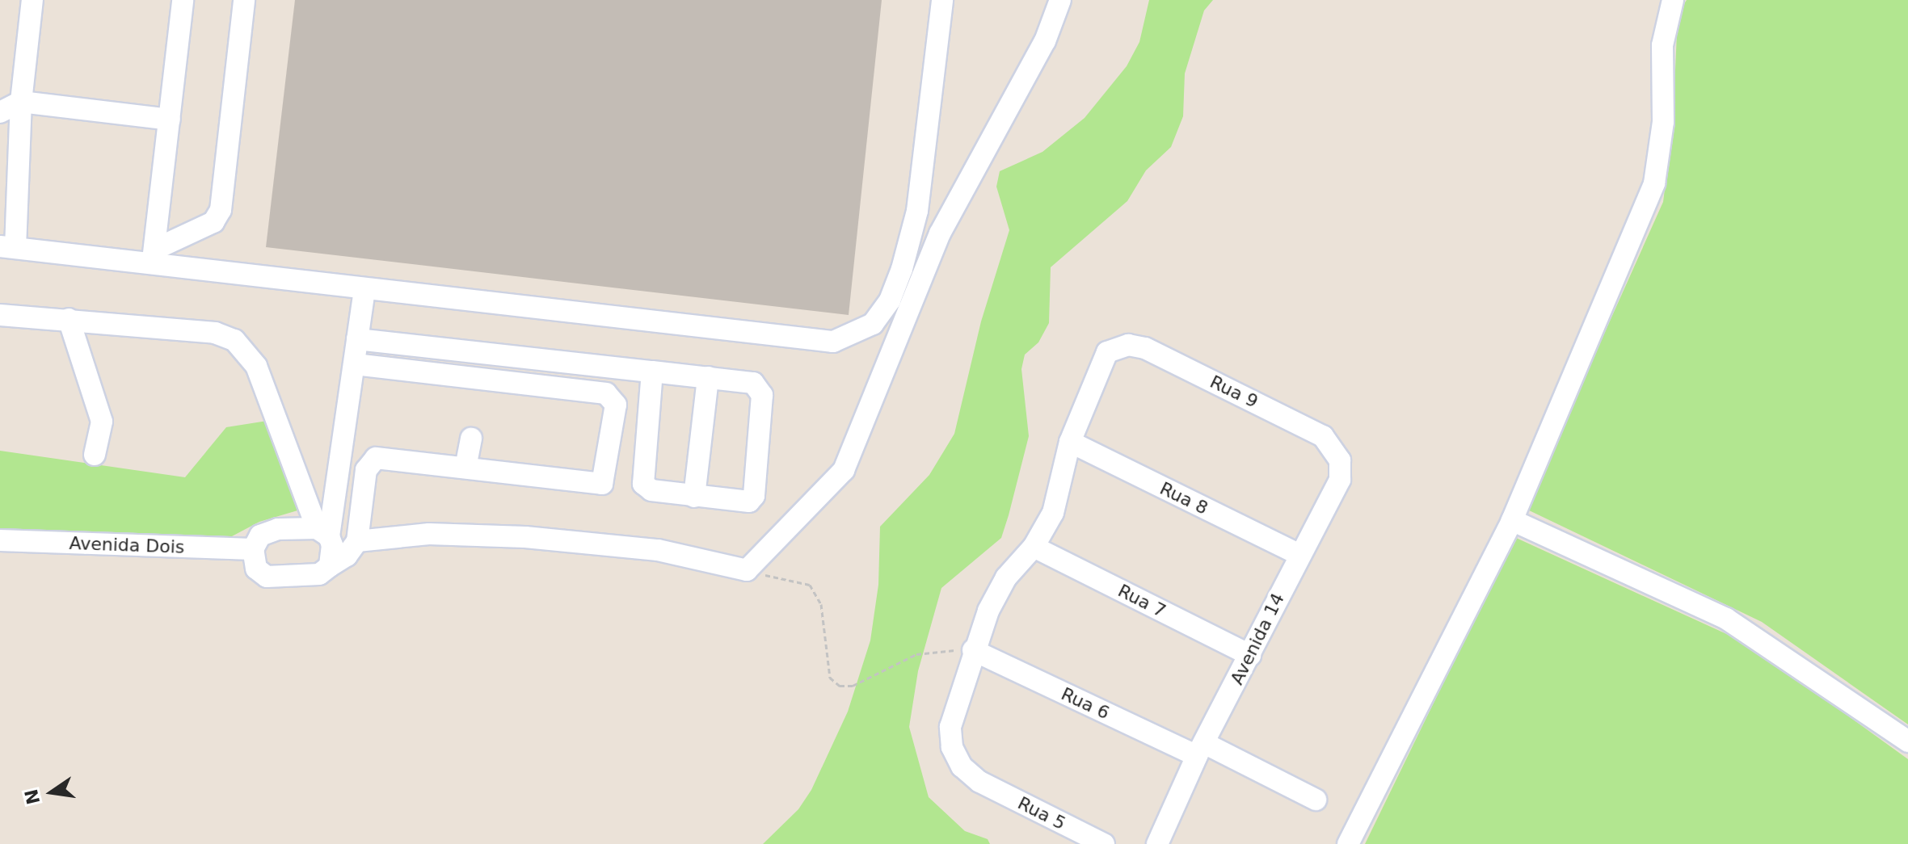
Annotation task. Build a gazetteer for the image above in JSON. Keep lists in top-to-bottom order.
{
  "streets": {
    "street": [
      "Rua 9",
      "Rua 8",
      "Avenida Dois",
      "Rua 7",
      "Avenida 14",
      "Rua 6",
      "Rua 5"
    ]
  },
  "crossings": [
    ["Rua 9", "Rua 8"],
    ["Rua 9", "Avenida 14"],
    ["Rua 8", "Avenida 14"],
    ["Rua 7", "Avenida 14"],
    ["Avenida 14", "Rua 6"],
    ["Rua 6", "Rua 5"]
  ],
  "north": "left"
}
